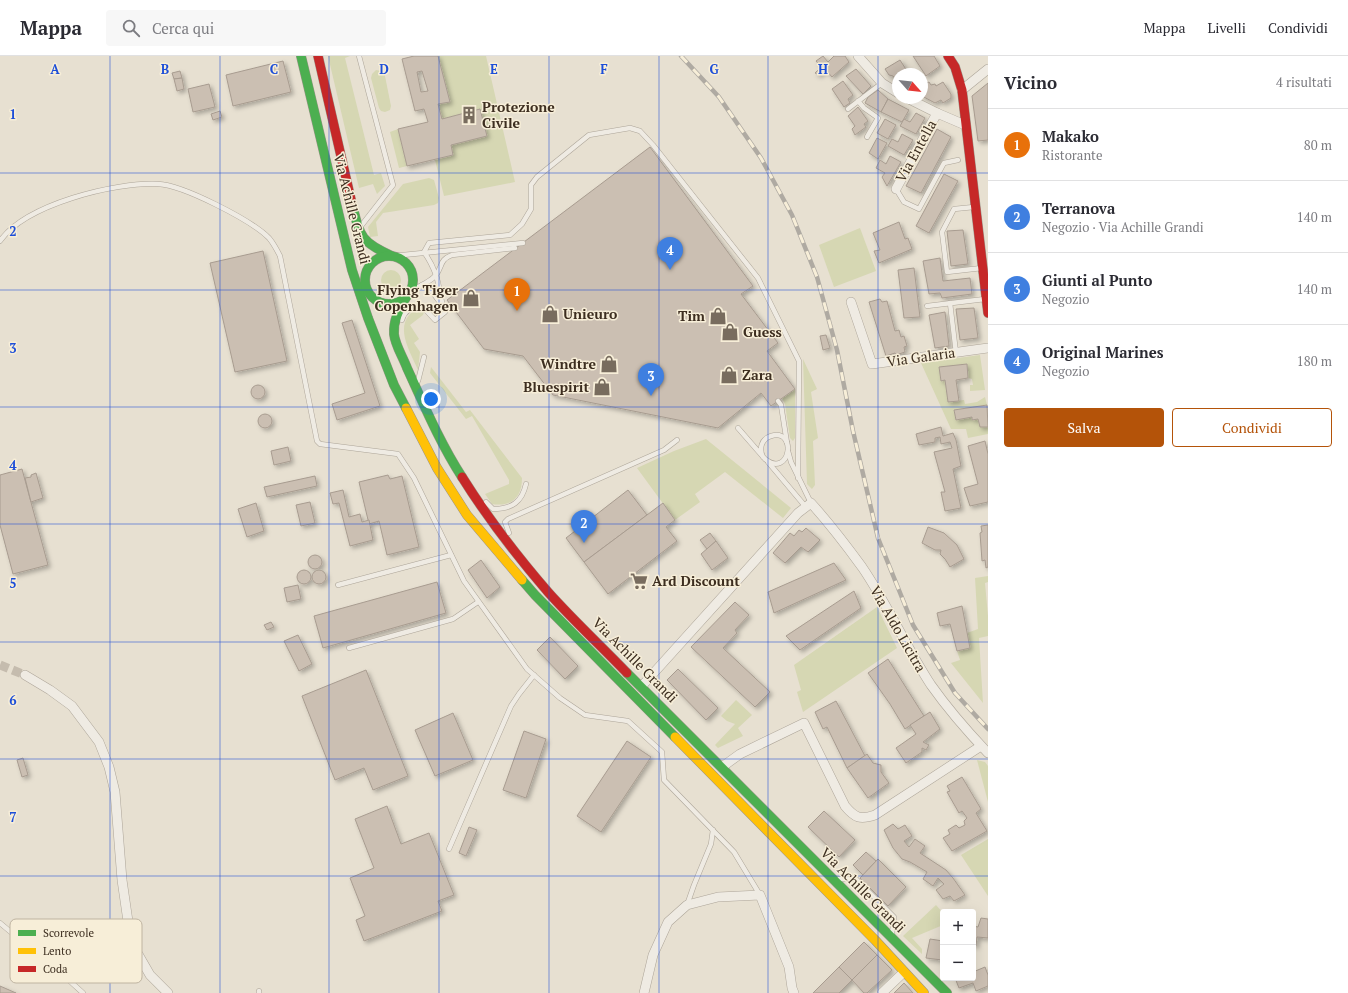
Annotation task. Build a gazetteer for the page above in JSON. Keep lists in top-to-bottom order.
{
  "streets": {
    "main road": ["Via Achille Grandi"],
    "street": ["Via Entella", "Via Galaria", "Via Aldo Licitra"]
  },
  "places": {
    "building": ["Protezione Civile"],
    "shop": [
      "Flying Tiger Copenhagen",
      "Unieuro",
      "Tim",
      "Guess",
      "Windtre",
      "Zara",
      "Bluespirit"
    ],
    "supermarket": ["Ard Discount"]
  },
  "legend": ["Scorrevole", "Lento", "Coda"],
  "north": "bottom right",
  "page": {
    "header": "Mappa",
    "search": "Cerca qui",
    "nav": ["Mappa", "Livelli", "Condividi"],
    "heading": ["Vicino", "4 risultati"],
    "list": [
      {
        "mark": "1",
        "name": "Makako",
        "note": "Ristorante",
        "value": "80 m"
      },
      {
        "mark": "2",
        "name": "Terranova",
        "note": "Negozio · Via Achille Grandi",
        "value": "140 m"
      },
      {
        "mark": "3",
        "name": "Giunti al Punto",
        "note": "Negozio",
        "value": "140 m"
      },
      {
        "mark": "4",
        "name": "Original Marines",
        "note": "Negozio",
        "value": "180 m"
      }
    ],
    "pins": [
      "4",
      "1",
      "3",
      "2"
    ],
    "buttons": ["Salva", "Condividi"],
    "map_buttons": ["+", "−"]
  },
  "grid": {
    "columns": [
      "A",
      "B",
      "C",
      "D",
      "E",
      "F",
      "G",
      "H"
    ],
    "rows": [
      "1",
      "2",
      "3",
      "4",
      "5",
      "6",
      "7"
    ]
  }
}
